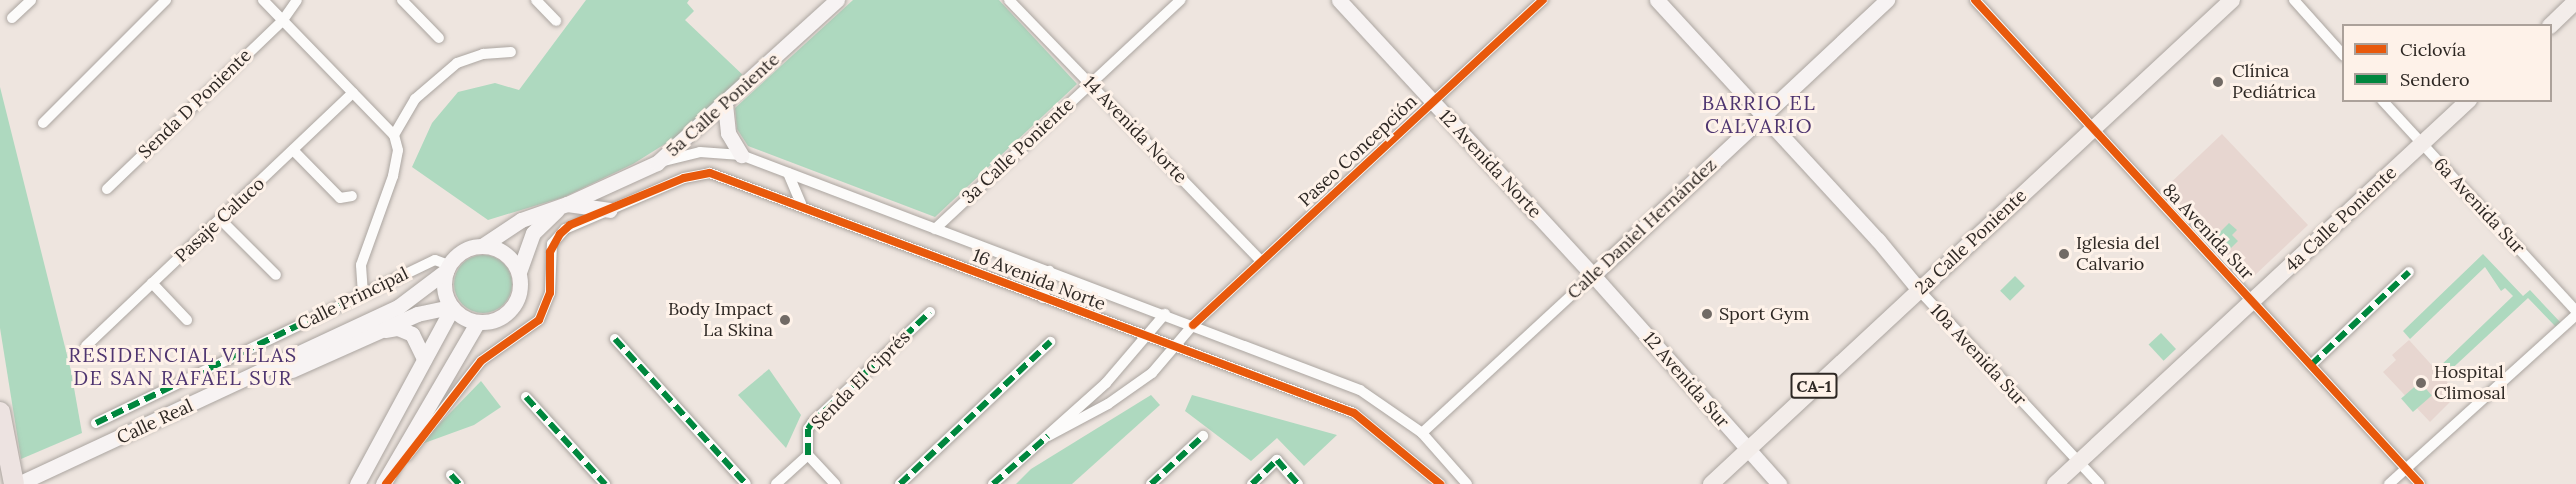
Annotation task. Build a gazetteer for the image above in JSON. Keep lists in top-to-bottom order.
{
  "streets": {
    "main road": [
      "5a Calle Poniente",
      "12 Avenida Norte",
      "4a Calle Poniente",
      "Calle Daniel Hernández",
      "2a Calle Poniente",
      "10a Avenida Sur",
      "12 Avenida Sur",
      "CA-1",
      "Calle Real"
    ],
    "street": [
      "Senda D Poniente",
      "14 Avenida Norte",
      "3a Calle Poniente",
      "Paseo Concepción",
      "6a Avenida Sur",
      "Pasaje Caluco",
      "8a Avenida Sur",
      "16 Avenida Norte",
      "Calle Principal",
      "Senda El Ciprés"
    ]
  },
  "crossings": [
    ["5a Calle Poniente", "16 Avenida Norte"],
    ["5a Calle Poniente", "Calle Principal"],
    ["5a Calle Poniente", "Calle Real"],
    ["14 Avenida Norte", "3a Calle Poniente"],
    ["14 Avenida Norte", "Paseo Concepción"],
    ["3a Calle Poniente", "16 Avenida Norte"],
    ["Paseo Concepción", "12 Avenida Norte"],
    ["Paseo Concepción", "16 Avenida Norte"],
    ["12 Avenida Norte", "Calle Daniel Hernández"],
    ["12 Avenida Norte", "12 Avenida Sur"],
    ["6a Avenida Sur", "4a Calle Poniente"],
    ["4a Calle Poniente", "8a Avenida Sur"],
    ["4a Calle Poniente", "10a Avenida Sur"],
    ["Calle Daniel Hernández", "16 Avenida Norte"],
    ["Calle Daniel Hernández", "10a Avenida Sur"],
    ["Calle Daniel Hernández", "12 Avenida Sur"],
    ["8a Avenida Sur", "2a Calle Poniente"],
    ["2a Calle Poniente", "10a Avenida Sur"],
    ["2a Calle Poniente", "12 Avenida Sur"],
    ["Calle Principal", "Calle Real"]
  ],
  "districts": ["BARRIO EL CALVARIO", "RESIDENCIAL VILLAS DE SAN RAFAEL SUR"],
  "places": [
    "Clínica Pediátrica",
    "Iglesia del Calvario",
    "Sport Gym",
    "Body Impact La Skina",
    "Hospital Climosal"
  ],
  "legend": ["Ciclovía", "Sendero"]
}
